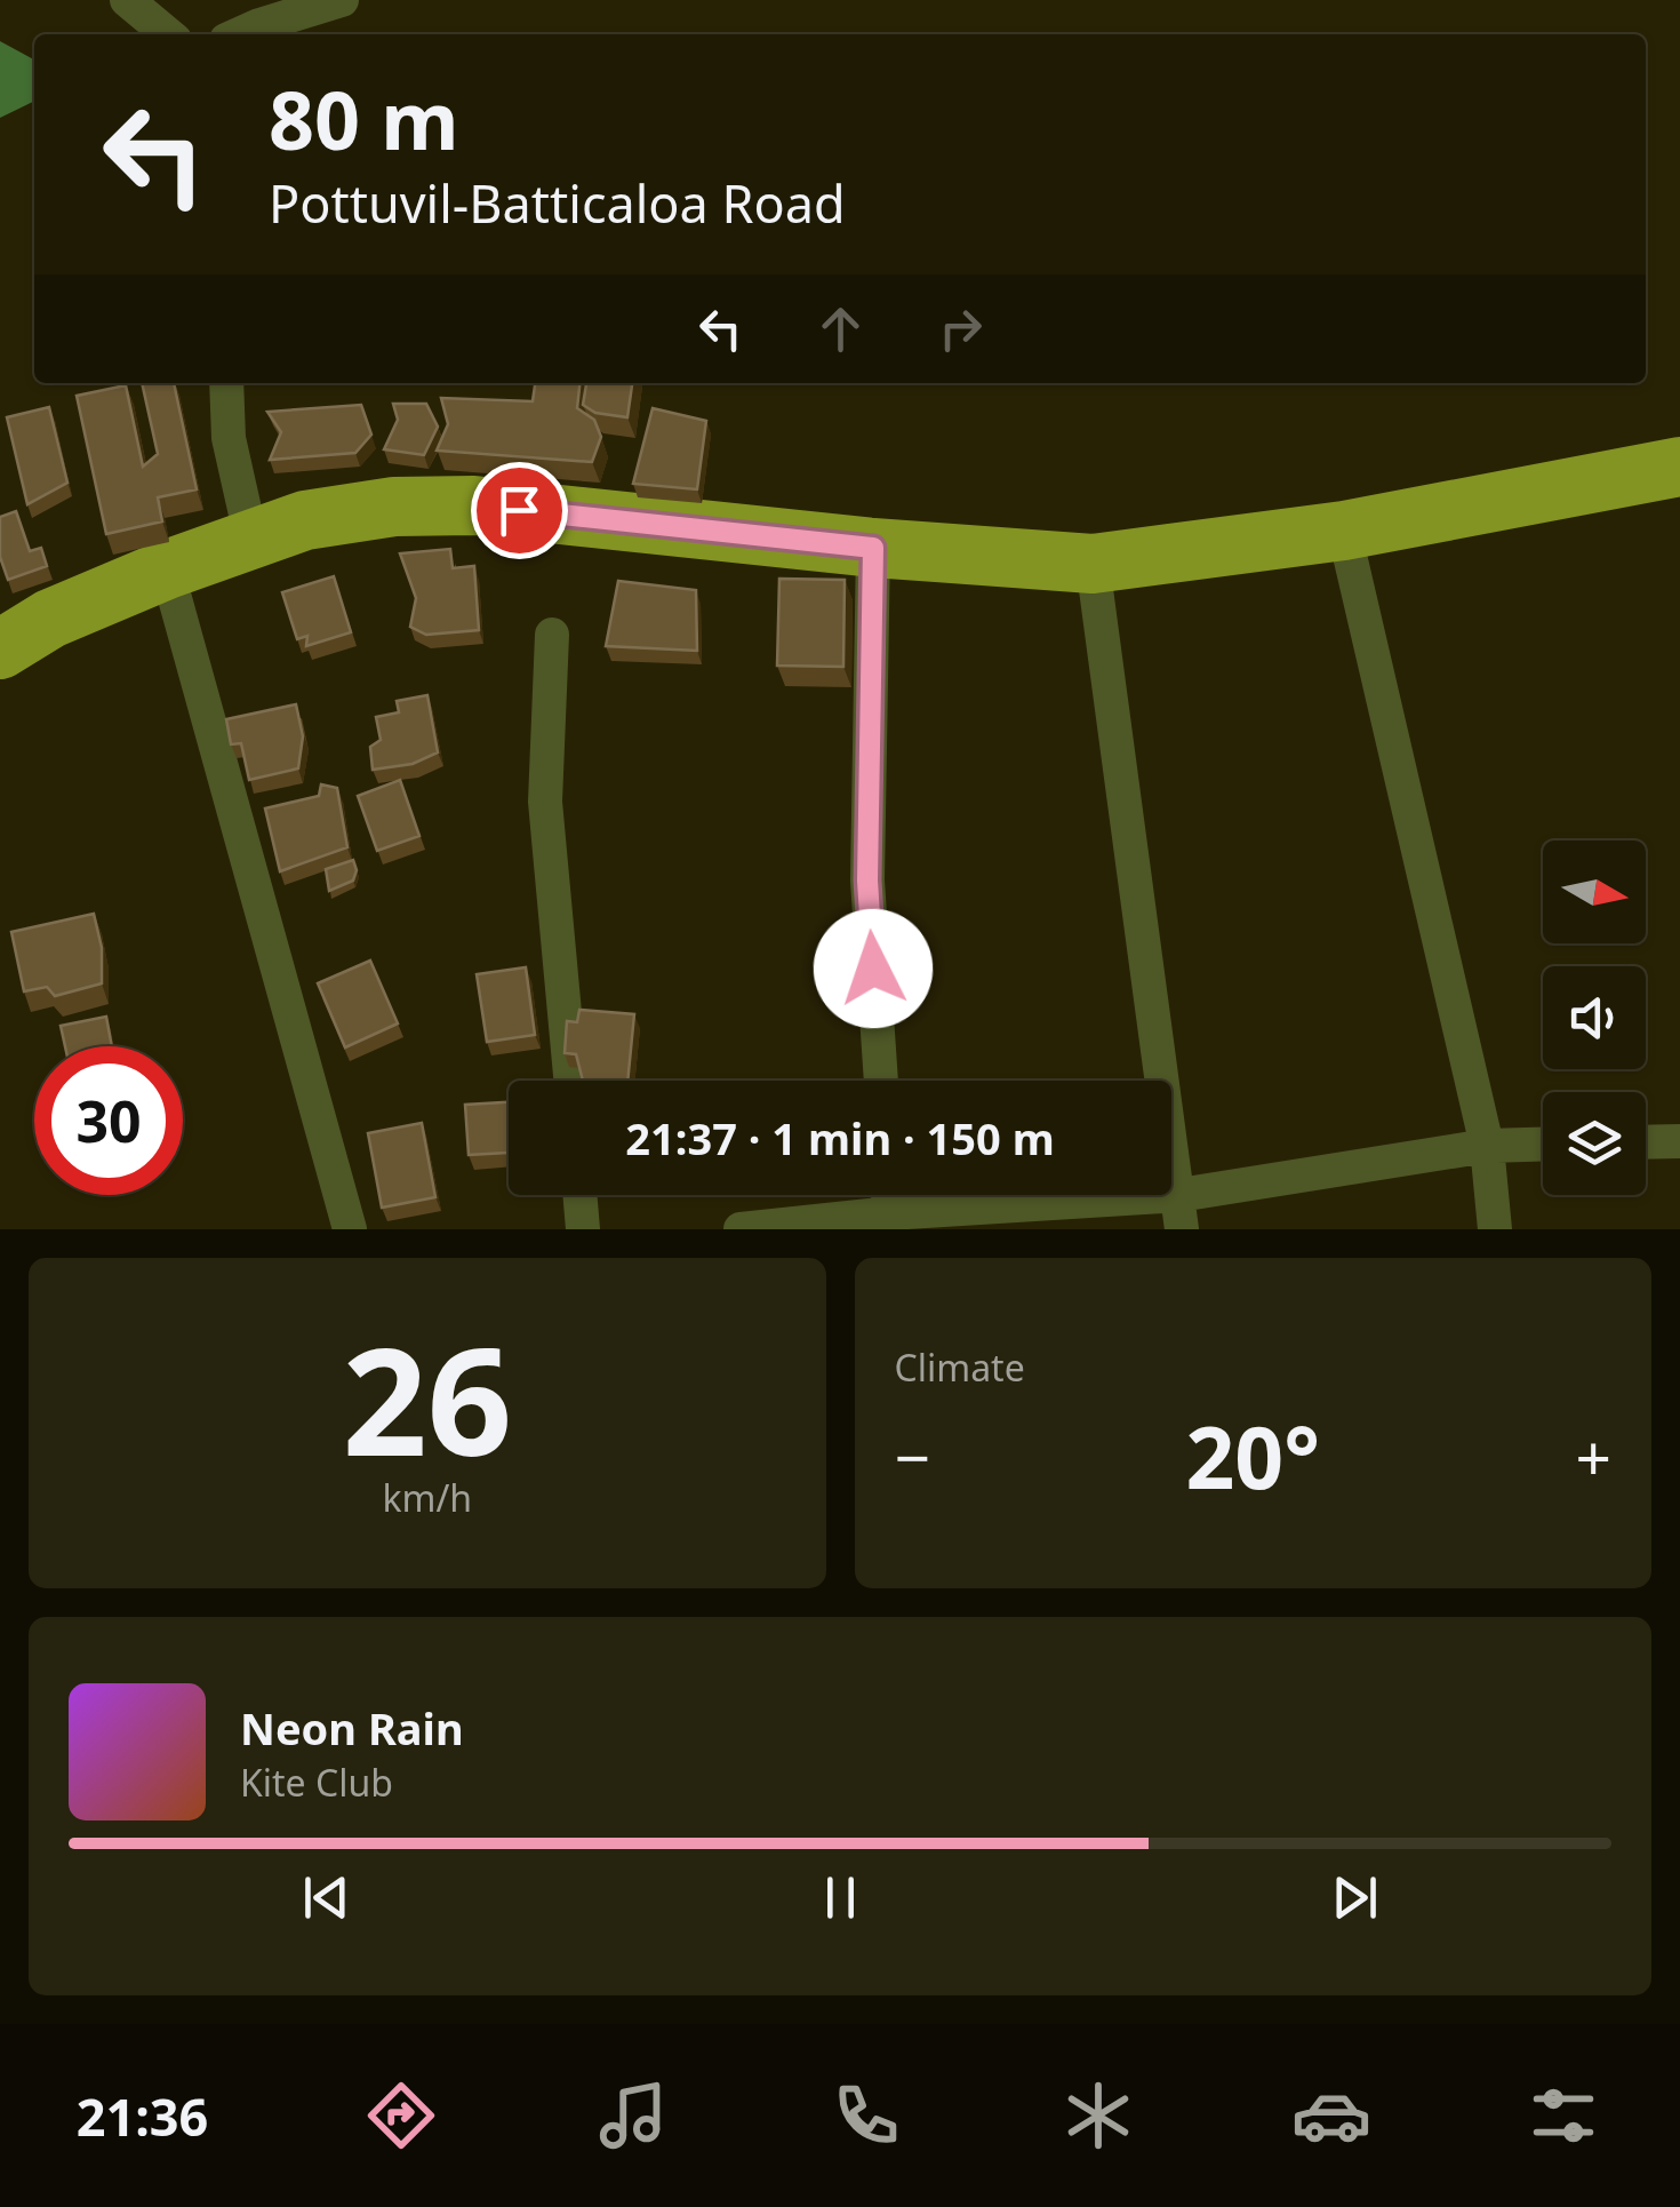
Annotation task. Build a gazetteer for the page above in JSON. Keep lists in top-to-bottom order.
{
  "north": "right",
  "page": {
    "turn": ["80 m", "Pottuvil-Batticaloa Road"],
    "limit": "30",
    "trip": "21:37 · 1 min · 150 m",
    "tile": [
      ["26", "km/h"],
      "Climate"
    ],
    "heat": ["−", "20°", "+"],
    "song": ["Neon Rain", "Kite Club"],
    "tabs": "21:36"
  }
}
